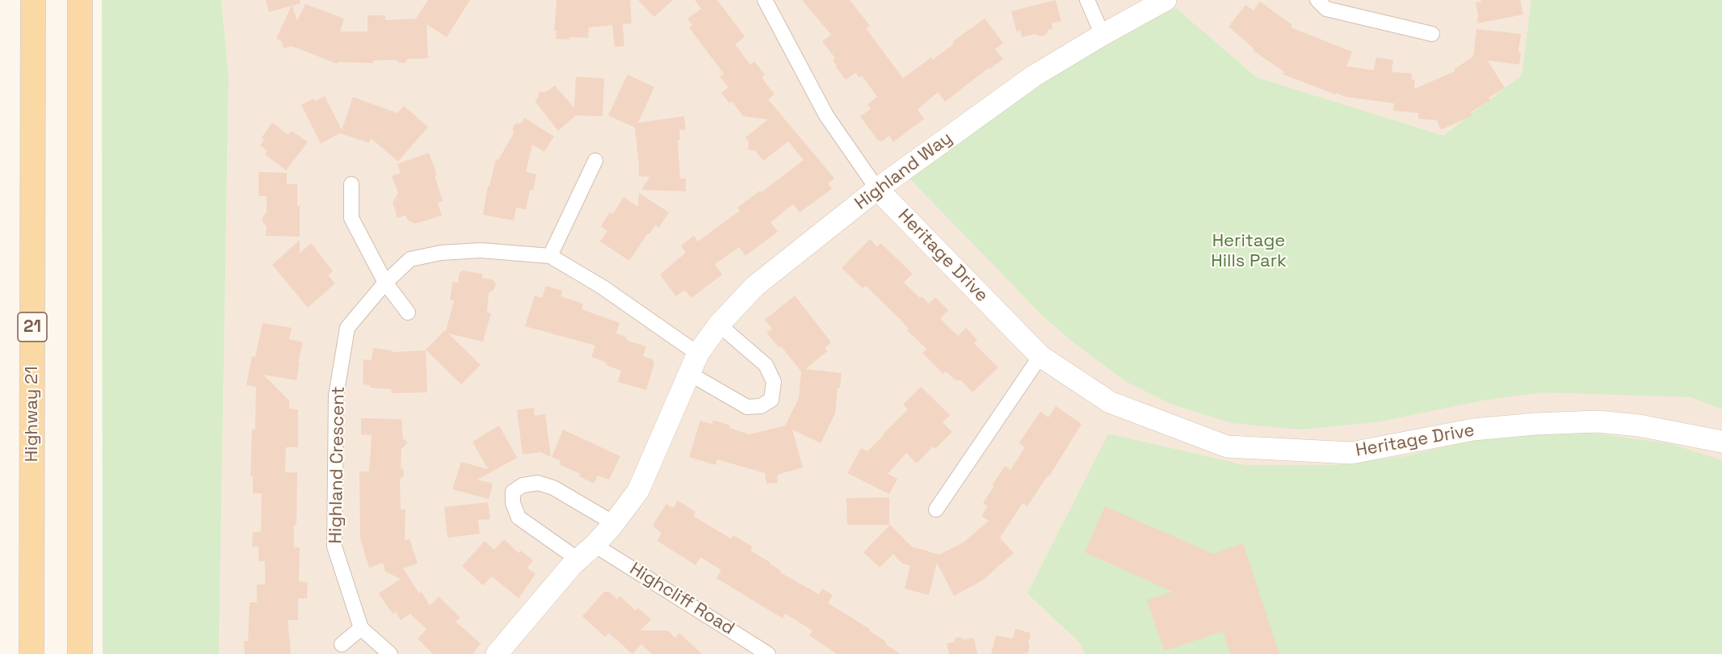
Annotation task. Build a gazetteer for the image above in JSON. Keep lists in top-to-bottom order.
{
  "streets": {
    "main road": ["21", "Highway 21"],
    "street": [
      "Highland Way",
      "Heritage Drive",
      "Highland Crescent",
      "Highcliff Road"
    ]
  },
  "crossings": [
    ["Highland Way", "Heritage Drive"],
    ["Highland Way", "Highland Crescent"],
    ["Highland Way", "Highcliff Road"]
  ],
  "parks": ["Heritage Hills Park"]
}
